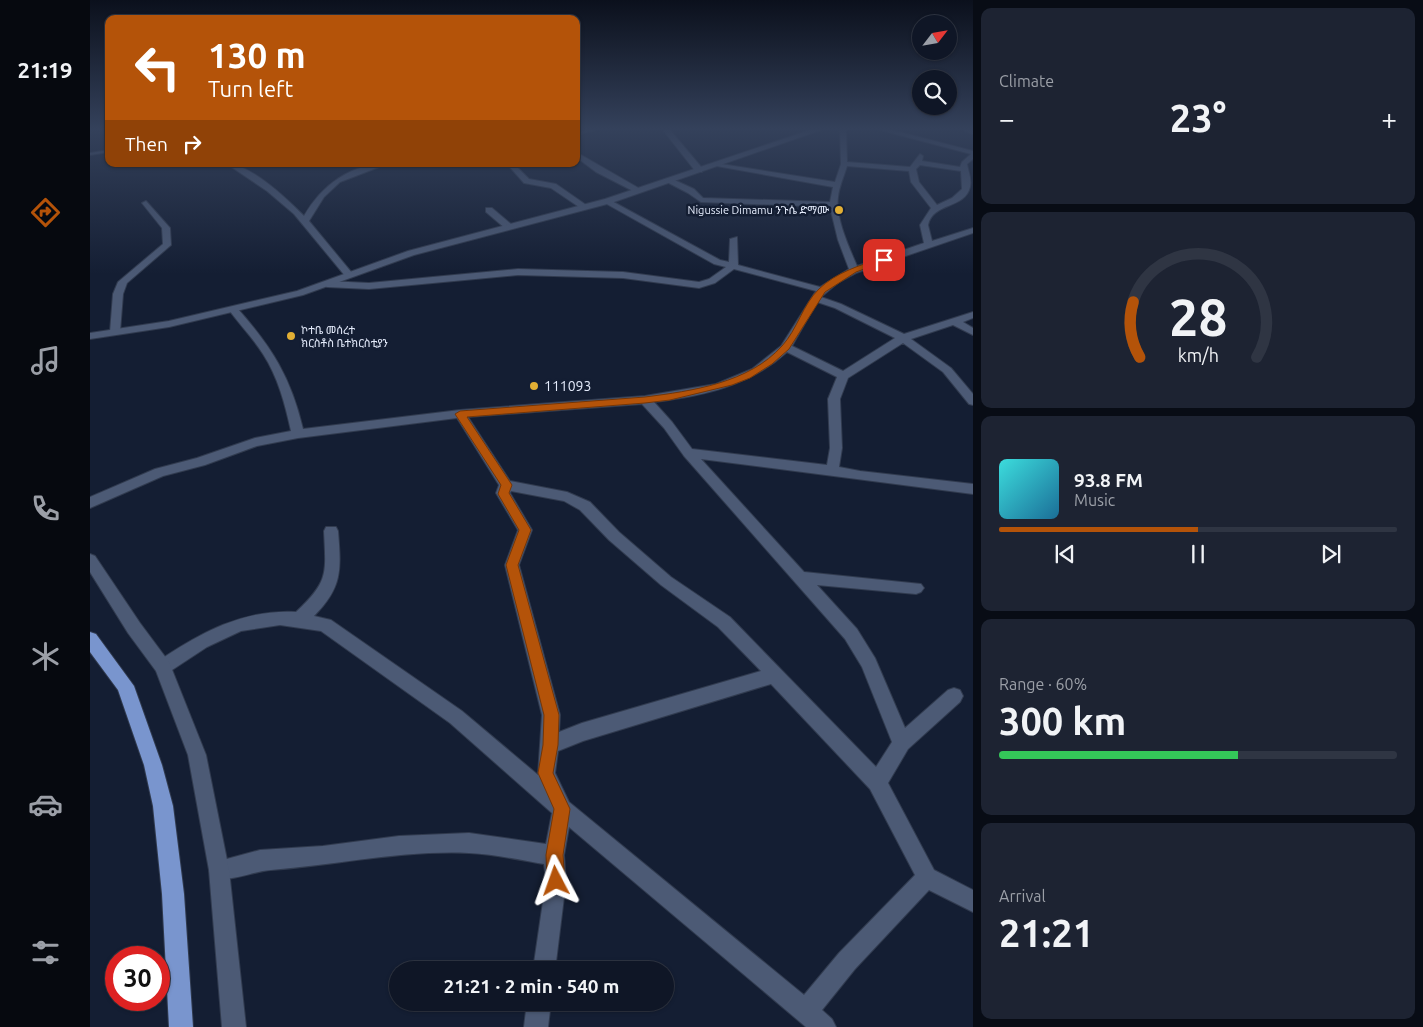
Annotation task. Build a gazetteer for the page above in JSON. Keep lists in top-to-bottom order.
{
  "places": ["Nigussie Dimamu ንጉሴ ድማሙ", "ኮተቤ መሰረተ ክርስቶስ ቤተክርስቲያን", "111093"],
  "north": "top right",
  "page": {
    "tabs": "21:19",
    "tile": [
      "Climate",
      ["Range · 60%", "300 km"],
      ["Arrival", "21:21"]
    ],
    "turn": ["130 m", "Turn left"],
    "heat": ["−", "23°", "+"],
    "then": "Then",
    "song": ["93.8 FM", "Music"],
    "limit": "30",
    "trip": "21:21 · 2 min · 540 m",
    "gauge": ["28", "km/h"]
  }
}
